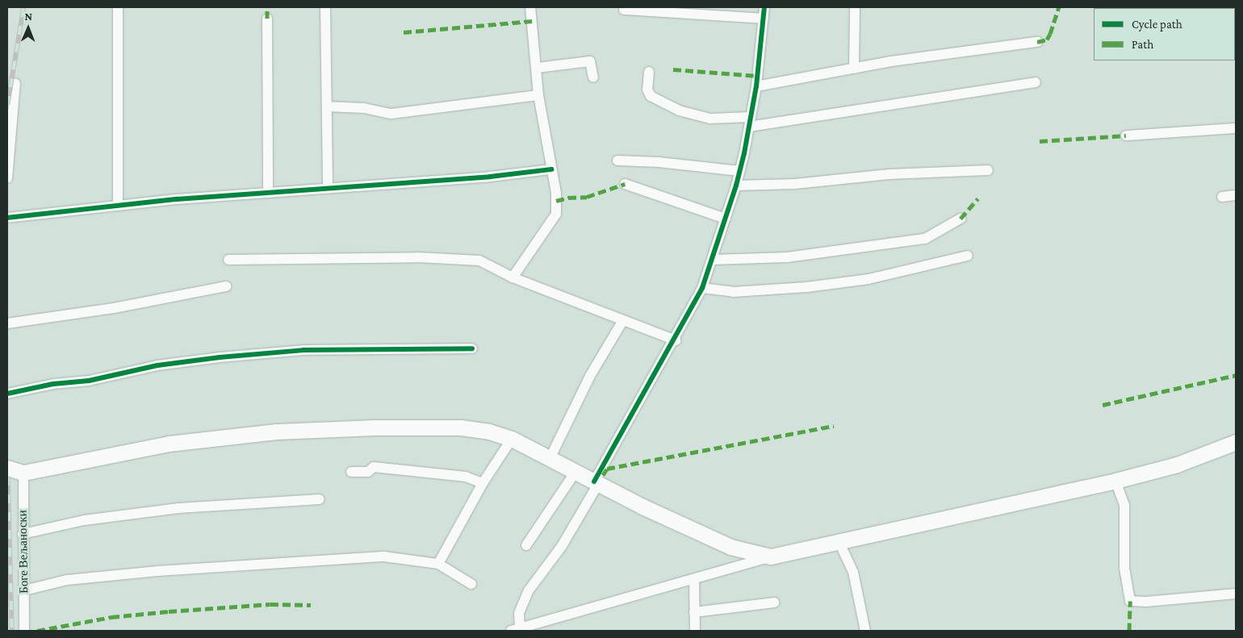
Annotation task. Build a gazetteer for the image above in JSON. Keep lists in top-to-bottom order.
{
  "streets": {
    "street": ["Боге Вељаноски"]
  },
  "legend": ["Cycle path", "Path"],
  "north": "top"
}
